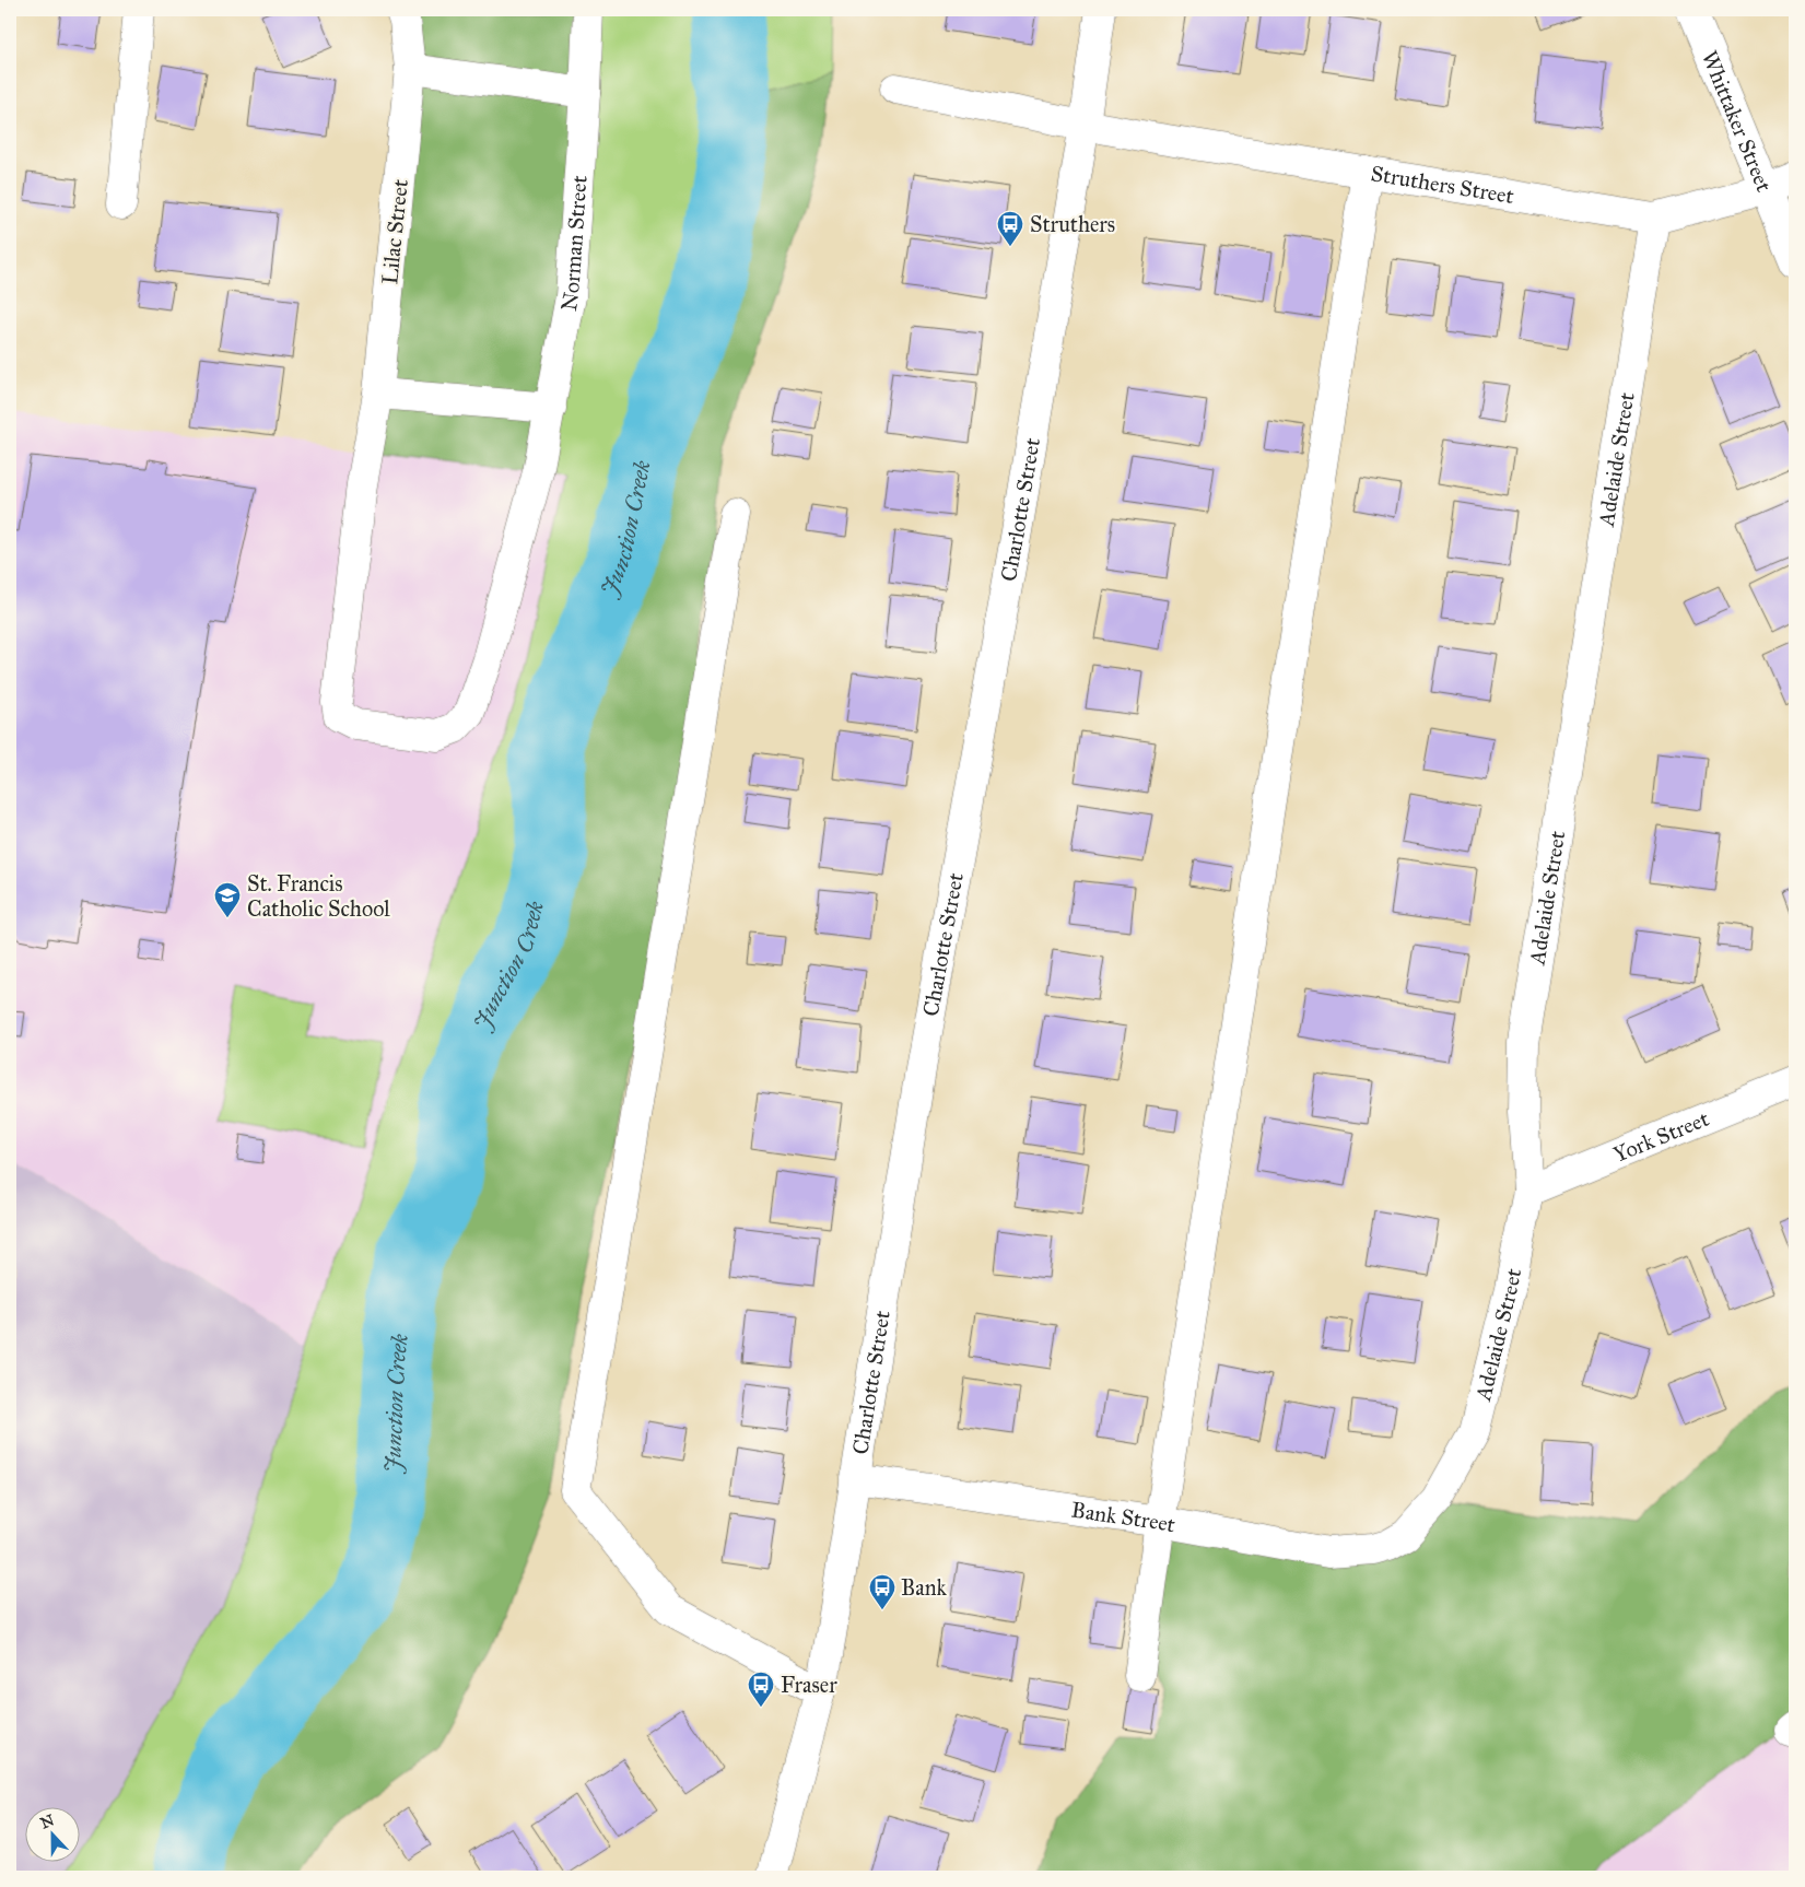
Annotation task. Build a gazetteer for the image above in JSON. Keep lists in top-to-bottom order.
{
  "streets": {
    "street": [
      "Whittaker Street",
      "Struthers Street",
      "Lilac Street",
      "Norman Street",
      "Adelaide Street",
      "Charlotte Street",
      "York Street",
      "Bank Street"
    ]
  },
  "crossings": [
    ["Whittaker Street", "Struthers Street"],
    ["Struthers Street", "Adelaide Street"],
    ["Struthers Street", "Charlotte Street"],
    ["Lilac Street", "Norman Street"],
    ["Adelaide Street", "York Street"],
    ["Adelaide Street", "Bank Street"],
    ["Charlotte Street", "Bank Street"]
  ],
  "water": ["Junction Creek"],
  "places": {
    "bus stop": ["Struthers", "Bank", "Fraser"],
    "school or university": ["St. Francis Catholic School"]
  },
  "north": "top"
}
